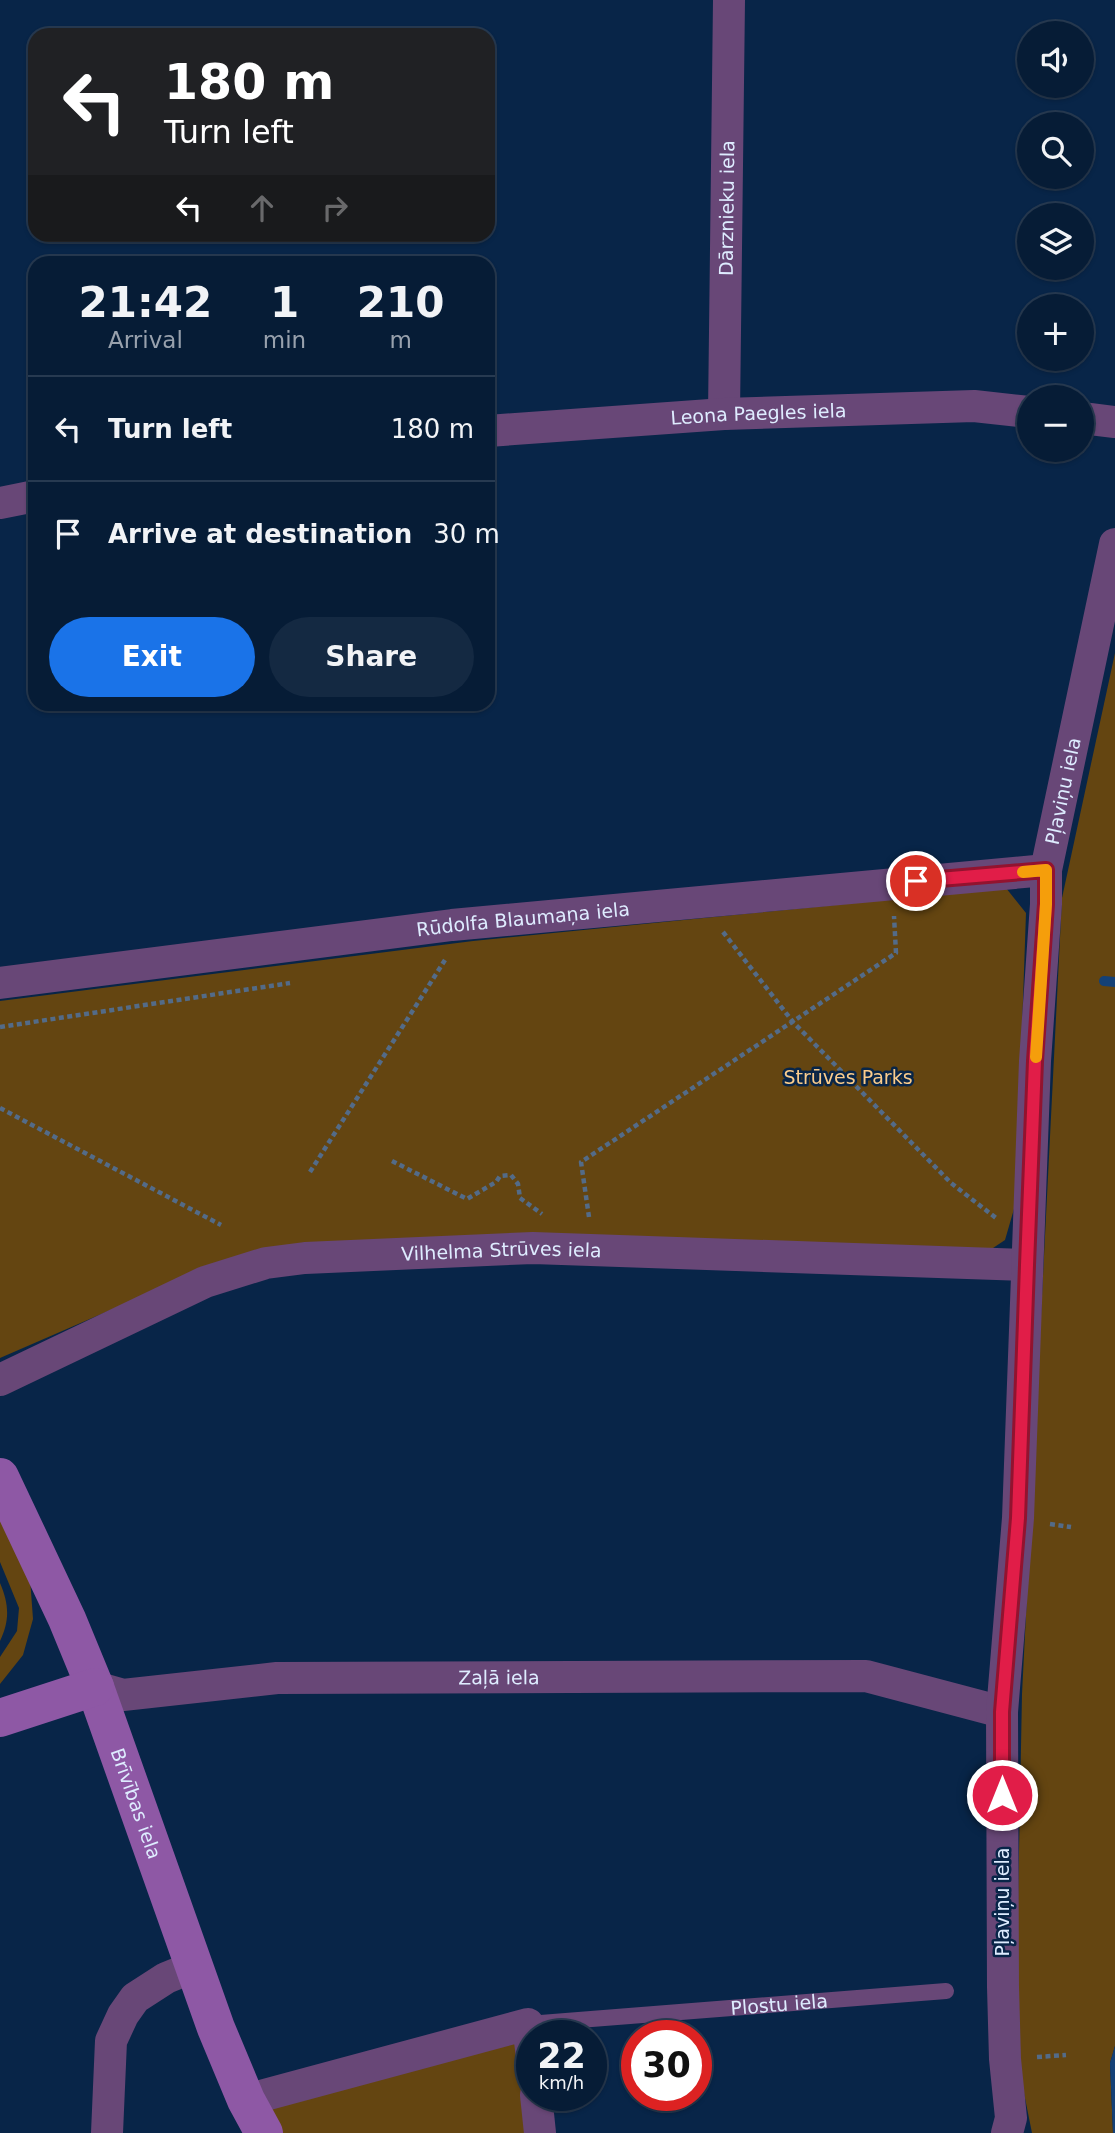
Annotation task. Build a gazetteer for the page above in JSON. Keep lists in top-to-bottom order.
{
  "streets": {
    "main road": ["Brīvības iela"],
    "street": [
      "Dārznieku iela",
      "Leona Paegles iela",
      "Pļaviņu iela",
      "Rūdolfa Blaumaņa iela",
      "Vilhelma Strūves iela",
      "Zaļā iela",
      "Plostu iela"
    ]
  },
  "crossings": [
    ["Dārznieku iela", "Leona Paegles iela"],
    ["Pļaviņu iela", "Rūdolfa Blaumaņa iela"],
    ["Pļaviņu iela", "Vilhelma Strūves iela"],
    ["Pļaviņu iela", "Zaļā iela"],
    ["Zaļā iela", "Brīvības iela"],
    ["Brīvības iela", "Plostu iela"]
  ],
  "parks": ["Strūves Parks"],
  "page": {
    "map_buttons": ["+", "−"],
    "turn": ["180 m", "Turn left"],
    "eta": [
      "21:42",
      "Arrival",
      "1",
      "min",
      "210",
      "m"
    ],
    "list": [
      {
        "name": "Turn left",
        "value": "180 m"
      },
      {
        "name": "Arrive at destination",
        "value": "30 m"
      }
    ],
    "buttons": ["Exit", "Share"],
    "speed": "22 km/h",
    "limit": "30"
  }
}
